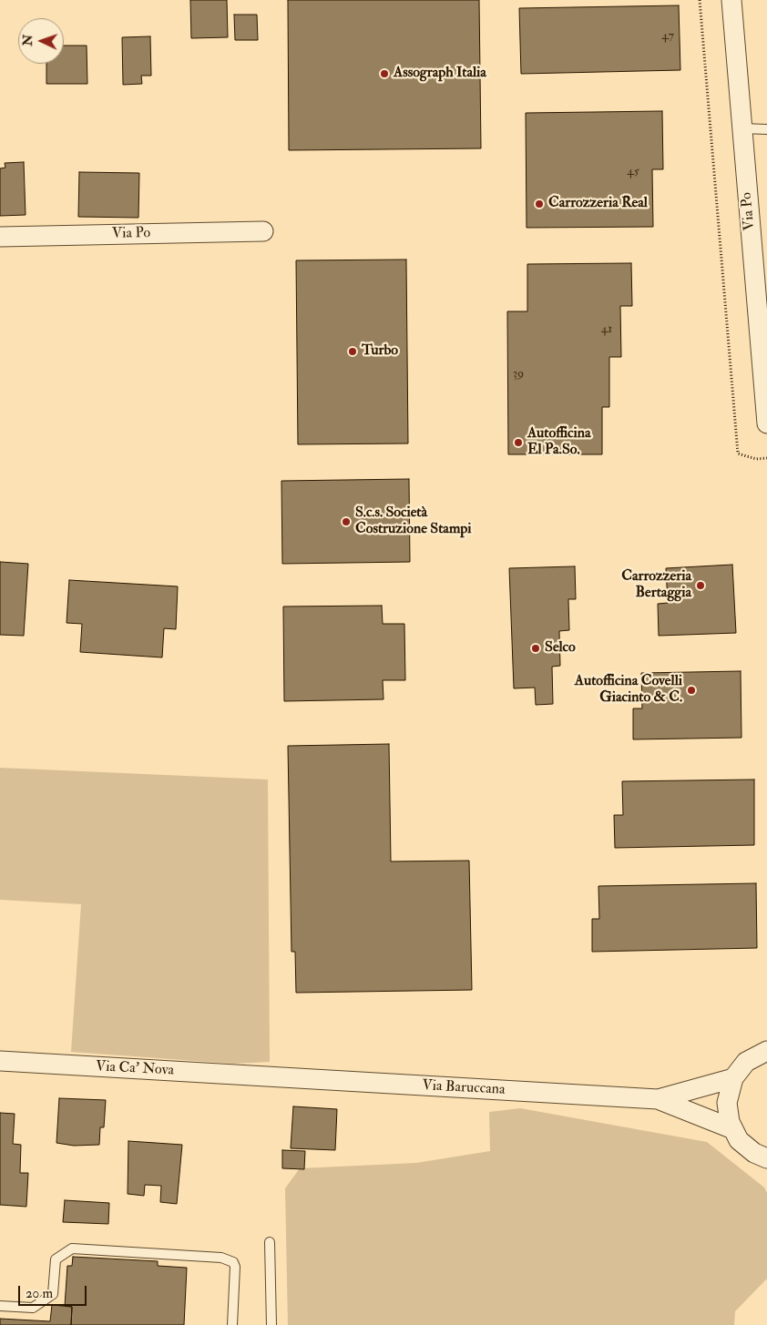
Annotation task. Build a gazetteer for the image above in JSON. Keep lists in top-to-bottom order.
{
  "streets": {
    "street": ["Via Po", "Via Ca' Nova", "Via Baruccana"]
  },
  "crossings": [
    ["Via Ca' Nova", "Via Baruccana"]
  ],
  "places": [
    "Assograph Italia",
    "Carrozzeria Real",
    "Turbo",
    "Autofficina El Pa.So.",
    "S.c.s. Società Costruzione Stampi",
    "Carrozzeria Bertaggia",
    "Selco",
    "Autofficina Covelli Giacinto & C."
  ],
  "house_numbers": [
    "47",
    "45",
    "41",
    "39"
  ],
  "scale_bar": "20 m",
  "north": "left"
}
